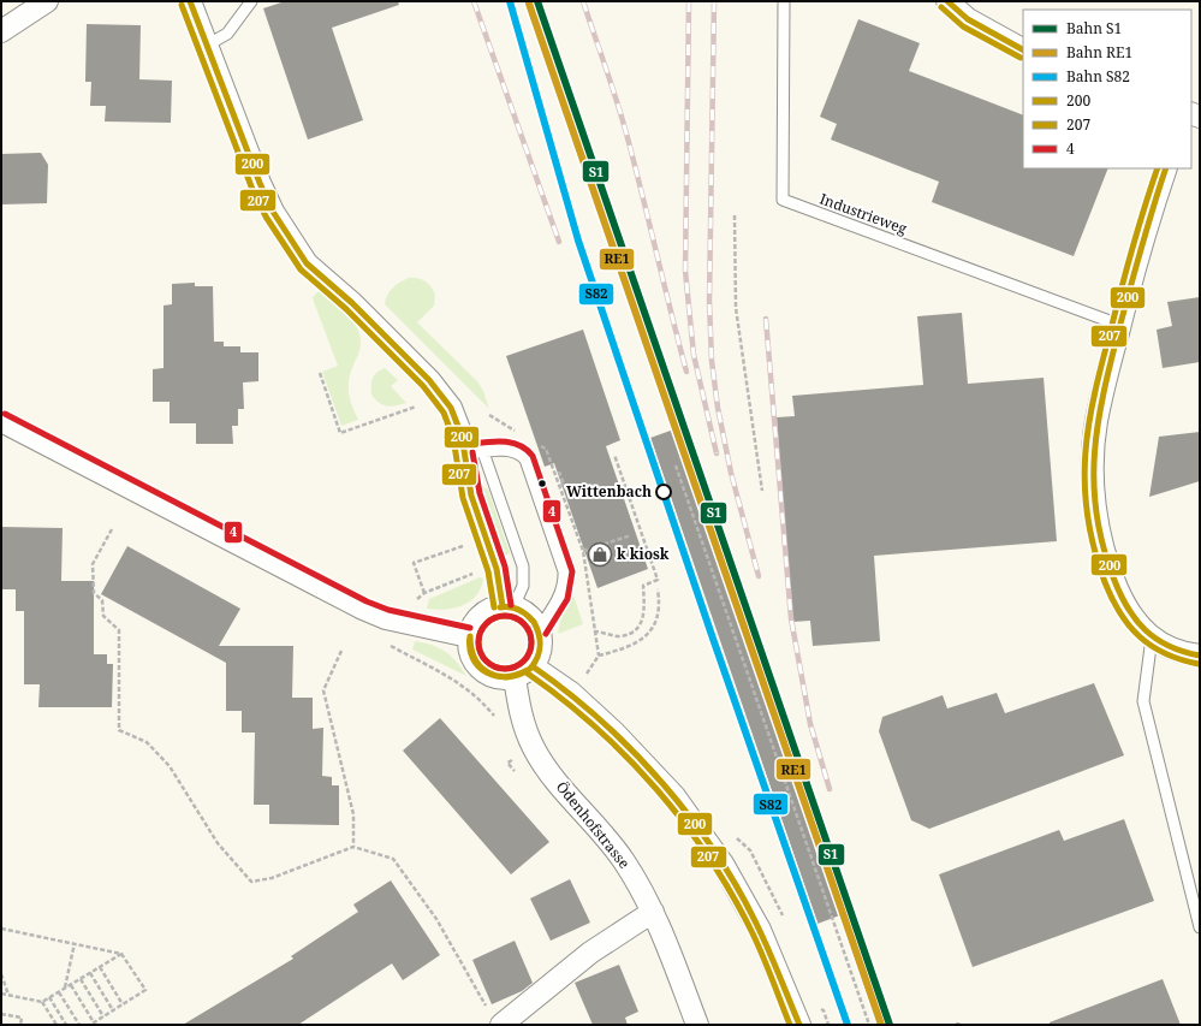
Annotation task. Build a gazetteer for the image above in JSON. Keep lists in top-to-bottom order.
{
  "streets": {
    "street": ["Ödenhofstrasse"],
    "lane": ["Industrieweg"]
  },
  "places": {
    "other": ["Wittenbach"],
    "shop": ["k kiosk"]
  },
  "lines": [
    "rail line S1",
    "rail line S82",
    "transit line 200",
    "rail line RE1",
    "transit line 207",
    "transit line 4"
  ],
  "legend": [
    "Bahn S1",
    "Bahn RE1",
    "Bahn S82",
    "200",
    "207",
    "4"
  ]
}
